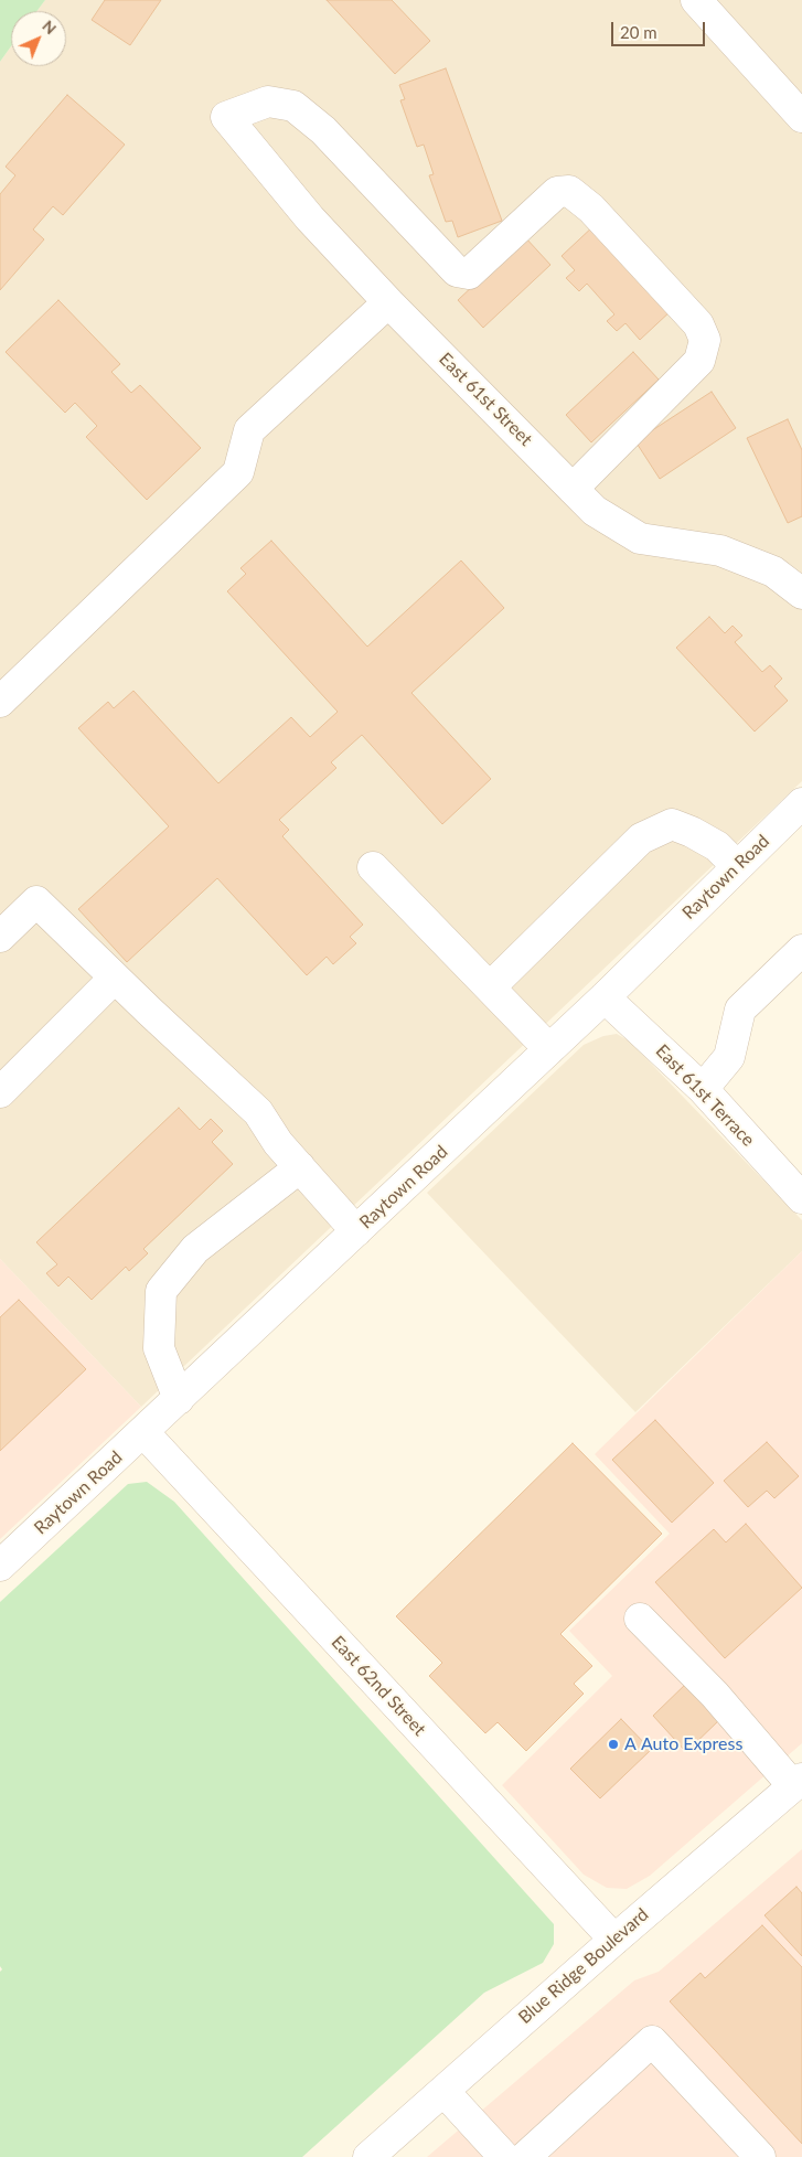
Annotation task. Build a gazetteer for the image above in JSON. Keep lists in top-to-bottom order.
{
  "streets": {
    "street": [
      "East 61st Street",
      "Raytown Road",
      "East 61st Terrace",
      "East 62nd Street",
      "Blue Ridge Boulevard"
    ]
  },
  "crossings": [
    ["Raytown Road", "East 61st Terrace"],
    ["Raytown Road", "East 62nd Street"],
    ["East 62nd Street", "Blue Ridge Boulevard"]
  ],
  "places": ["A Auto Express"],
  "scale_bar": "20 m",
  "north": "top right"
}
